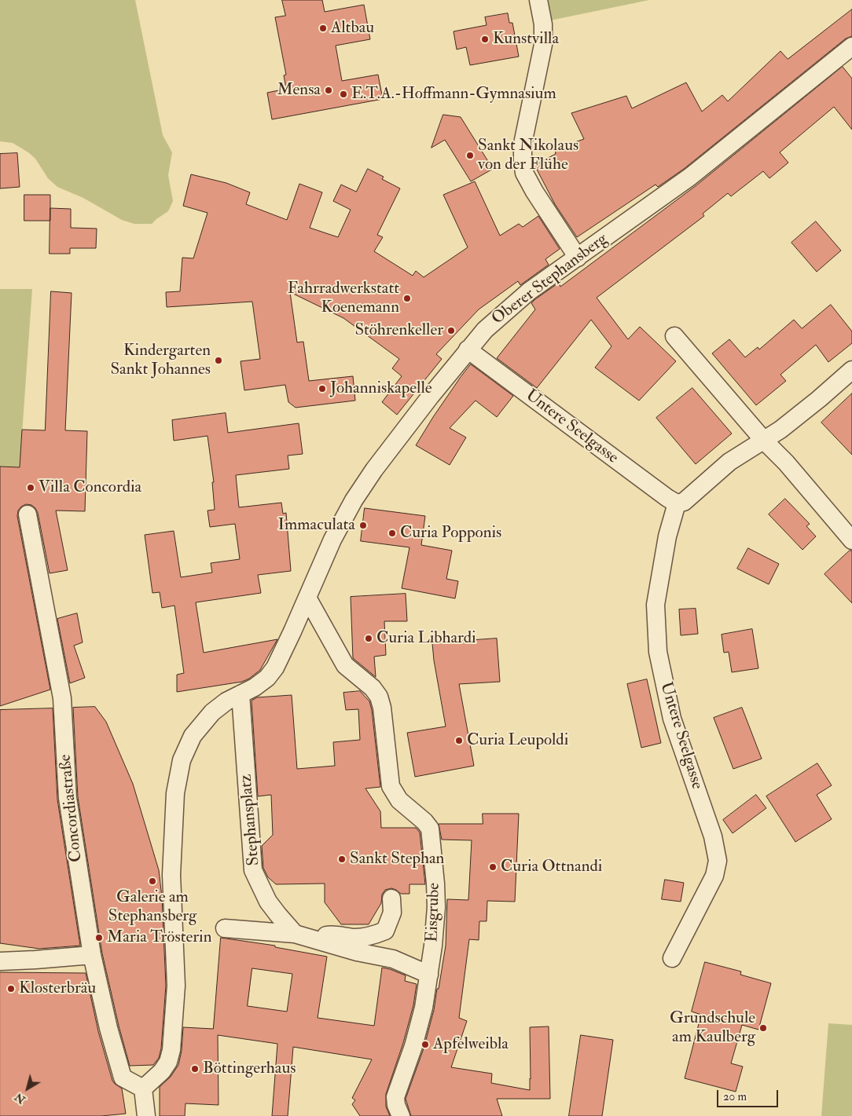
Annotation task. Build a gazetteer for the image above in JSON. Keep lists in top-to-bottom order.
{
  "streets": {
    "street": [
      "Oberer Stephansberg",
      "Untere Seelgasse",
      "Concordiastraße",
      "Stephansplatz",
      "Eisgrube"
    ]
  },
  "crossings": [
    ["Oberer Stephansberg", "Untere Seelgasse"],
    ["Oberer Stephansberg", "Concordiastraße"],
    ["Oberer Stephansberg", "Stephansplatz"],
    ["Oberer Stephansberg", "Eisgrube"]
  ],
  "places": [
    "Altbau",
    "Kunstvilla",
    "Mensa",
    "E.T.A.-Hoffmann-Gymnasium",
    "Sankt Nikolaus von der Flühe",
    "Fahrradwerkstatt Koenemann",
    "Stöhrenkeller",
    "Kindergarten Sankt Johannes",
    "Johanniskapelle",
    "Villa Concordia",
    "Immaculata",
    "Curia Popponis",
    "Curia Libhardi",
    "Curia Leupoldi",
    "Sankt Stephan",
    "Curia Ottnandi",
    "Galerie am Stephansberg",
    "Maria Trösterin",
    "Klosterbräu",
    "Grundschule am Kaulberg",
    "Apfelweibla",
    "Böttingerhaus"
  ],
  "scale_bar": "20 m",
  "north": "bottom left"
}
